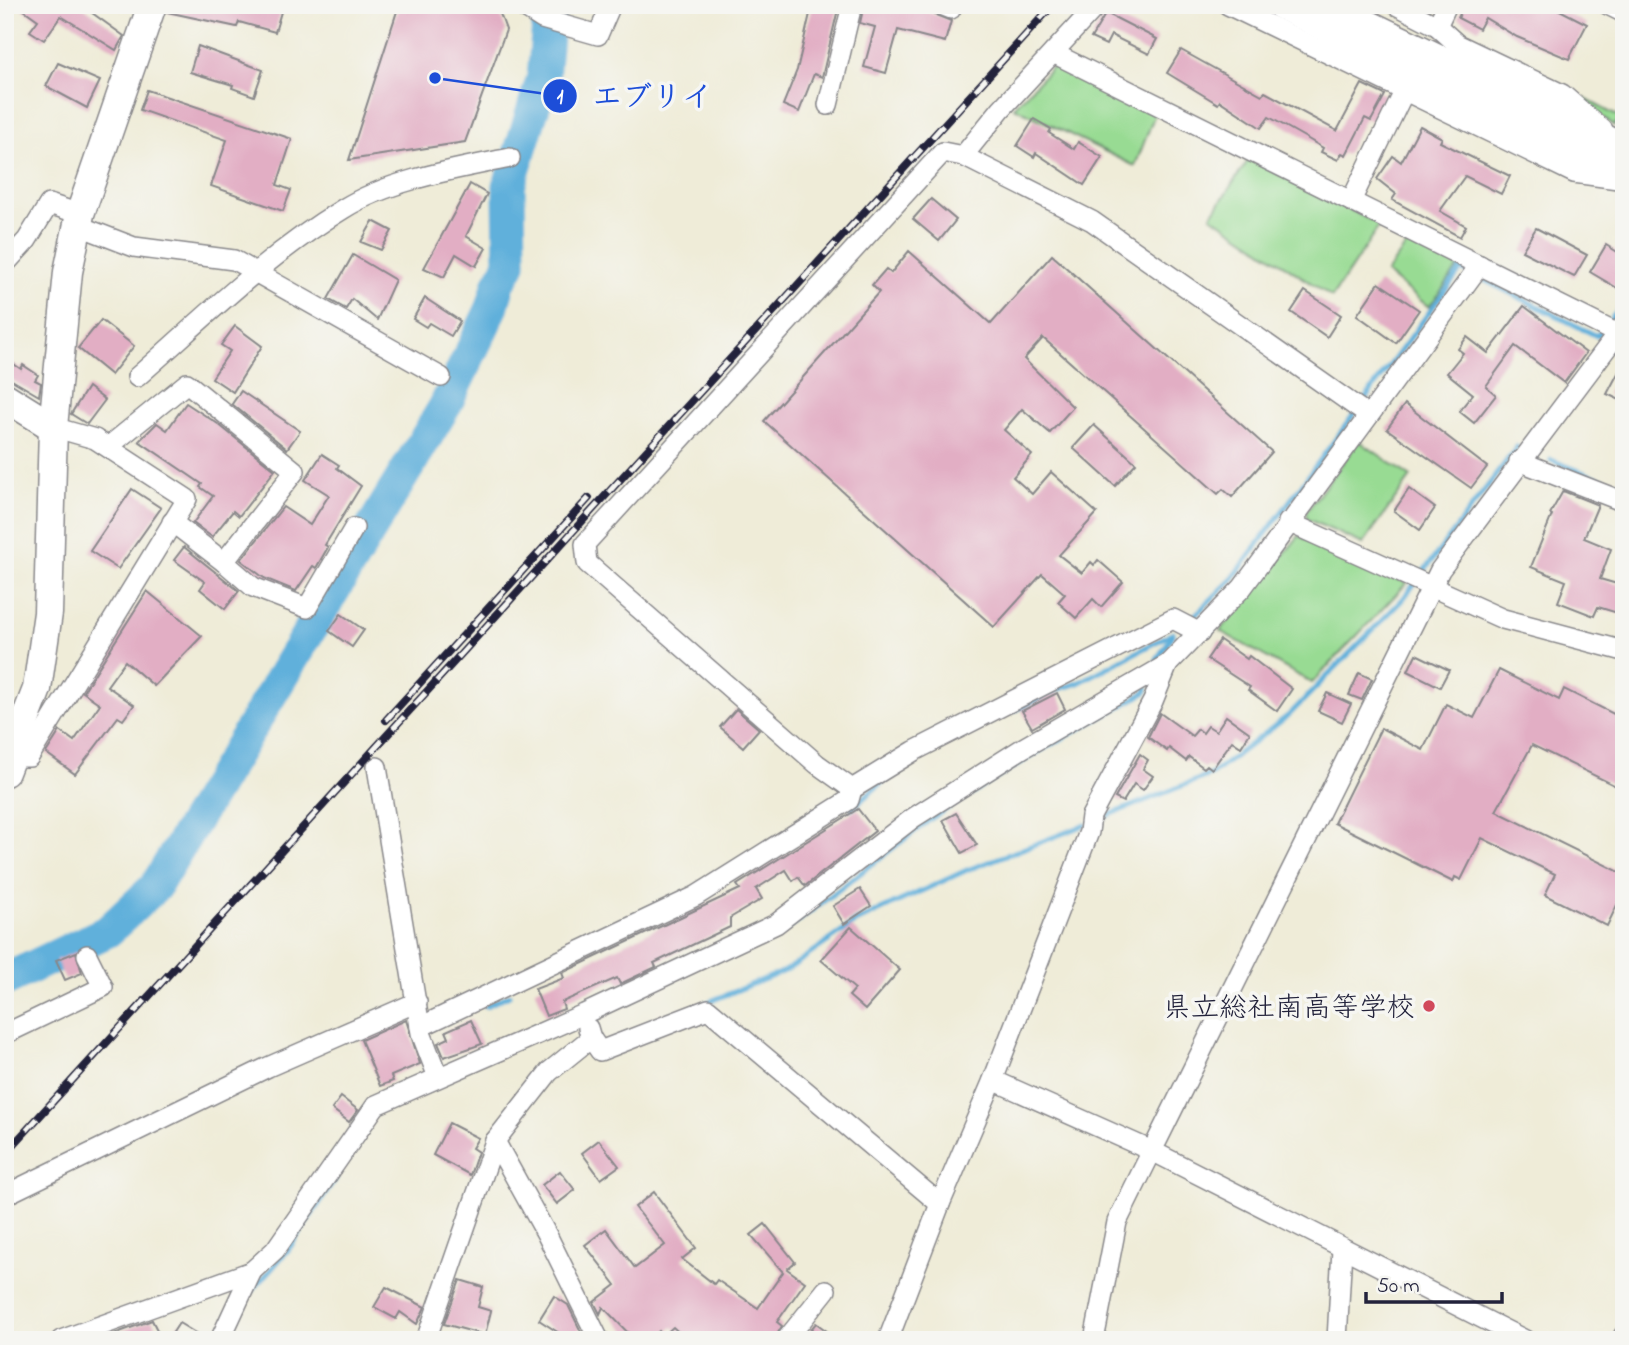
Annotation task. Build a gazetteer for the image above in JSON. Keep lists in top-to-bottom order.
{
  "places": ["エブリイ", "県立総社南高等学校"],
  "scale_bar": "50 m"
}
